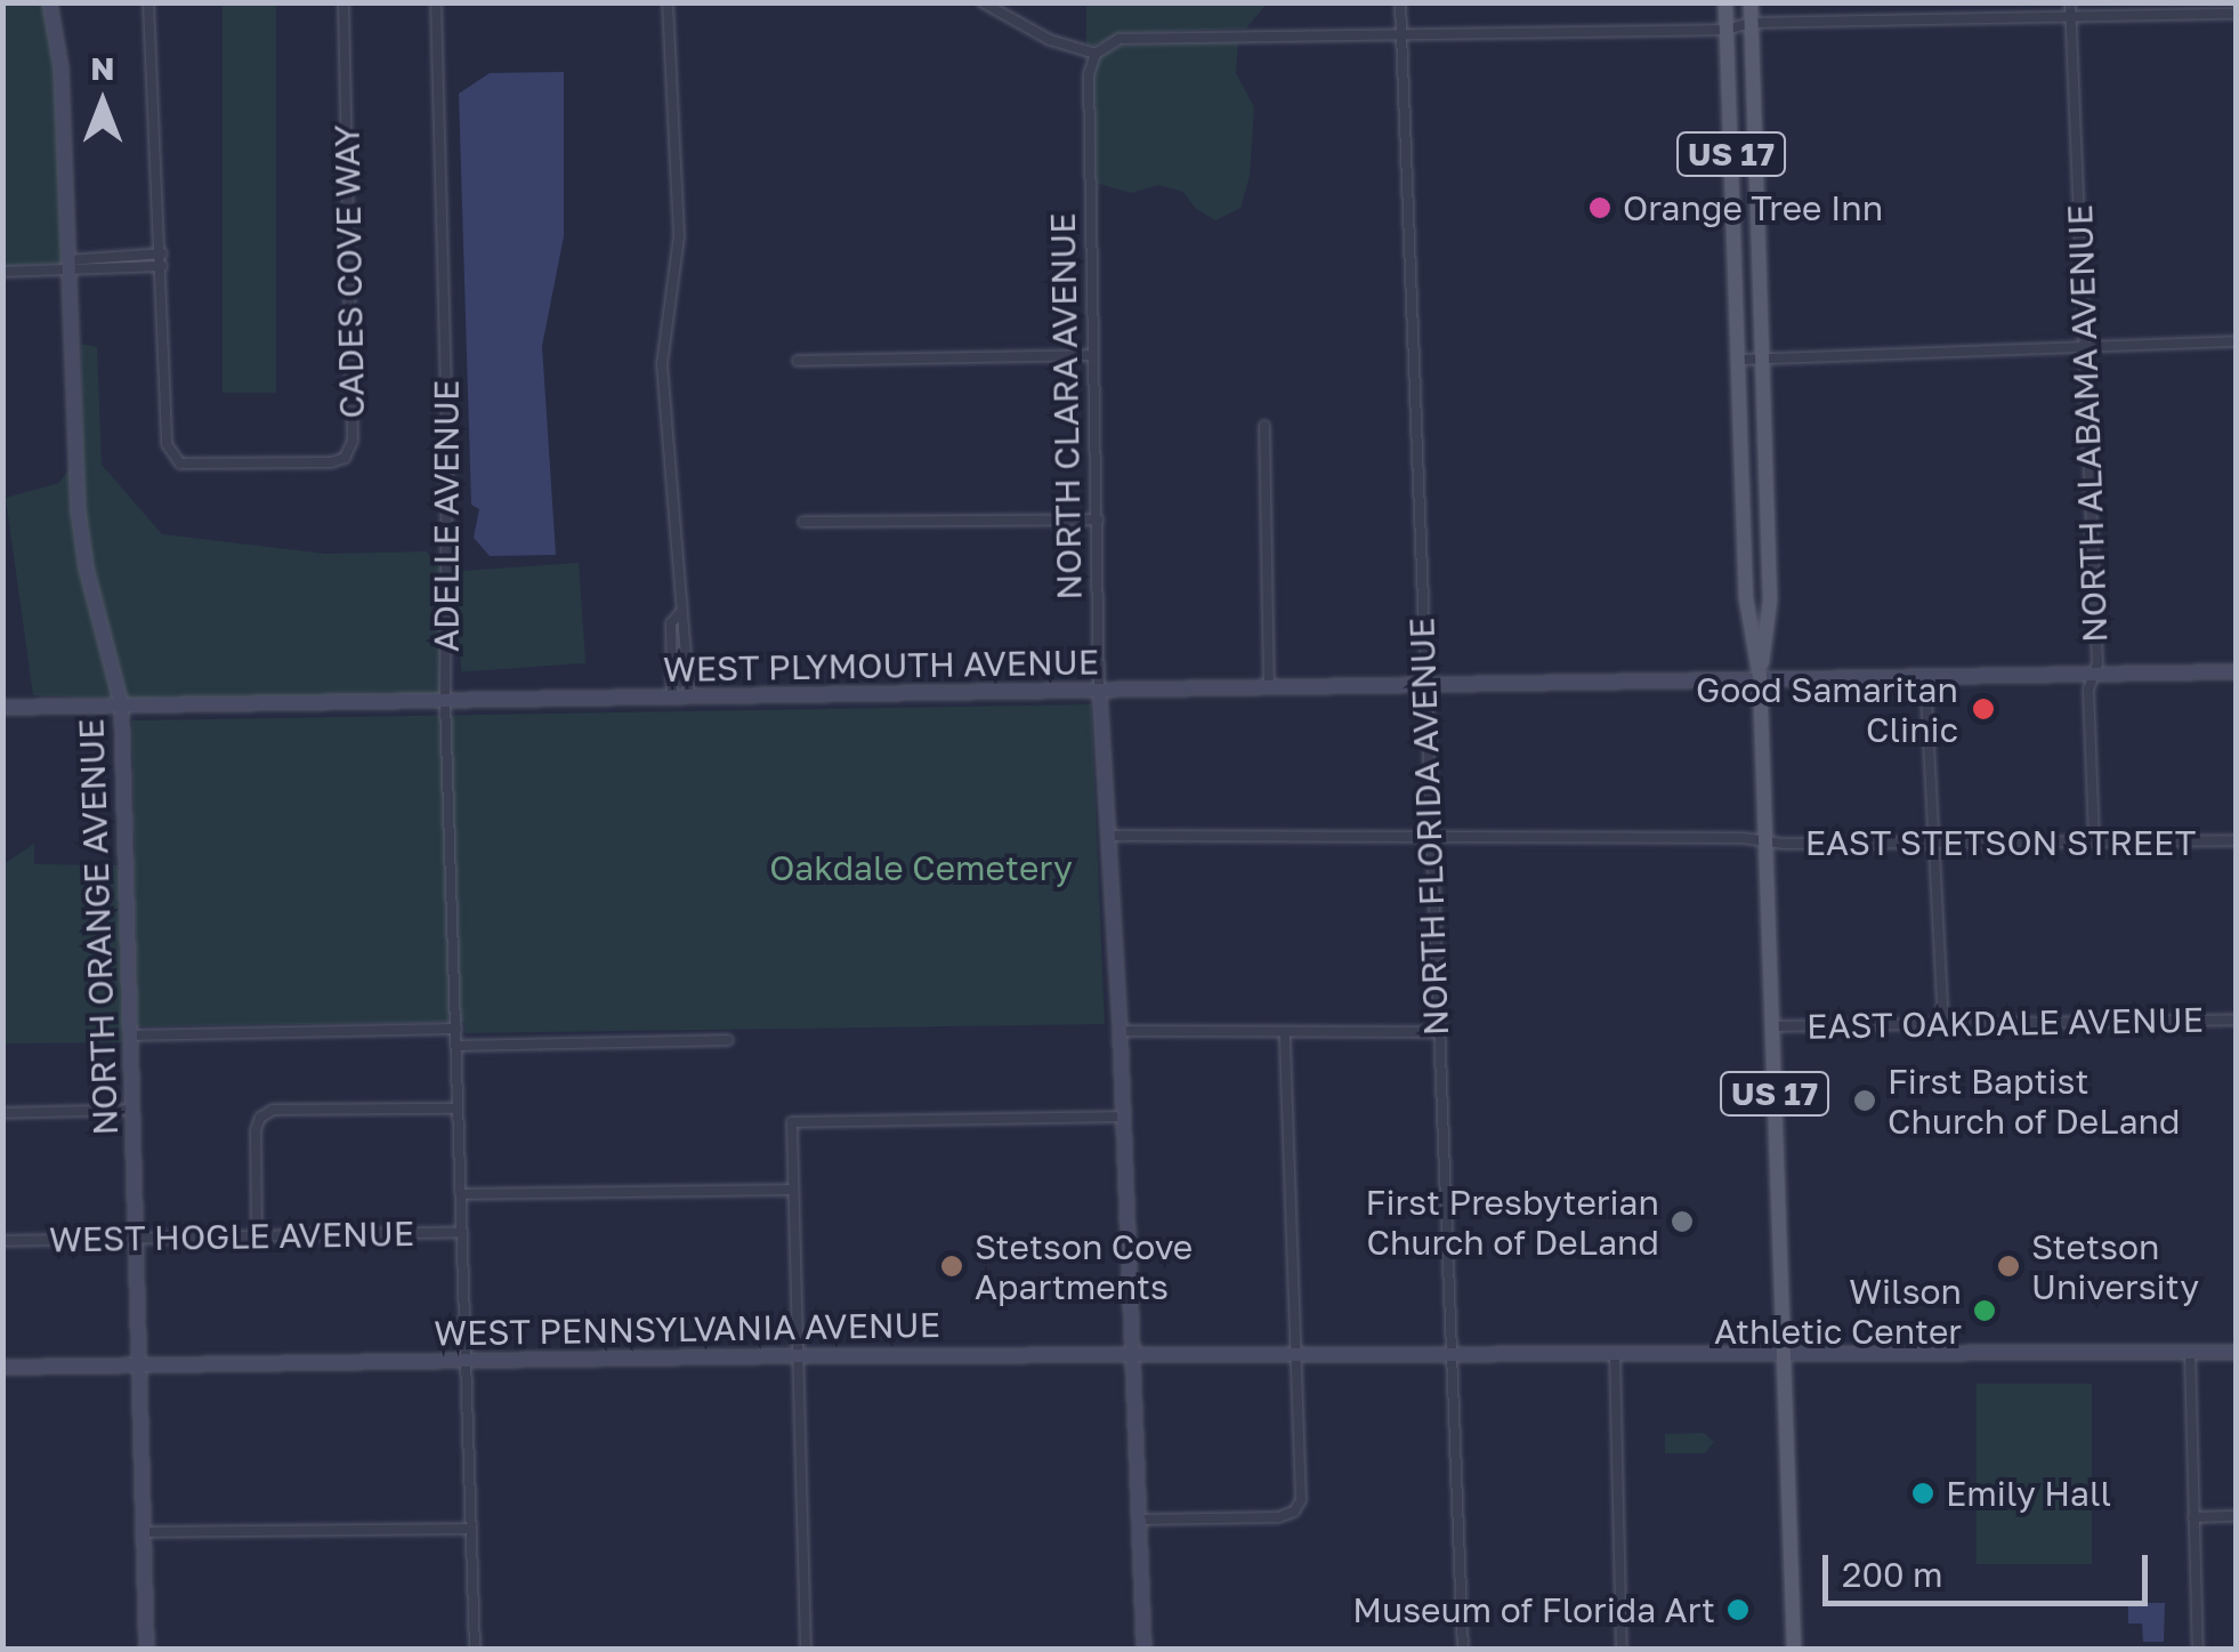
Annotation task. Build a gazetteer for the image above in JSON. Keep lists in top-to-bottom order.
{
  "streets": {
    "main road": ["US 17"],
    "street": [
      "CADES COVE WAY",
      "NORTH CLARA AVENUE",
      "NORTH ALABAMA AVENUE",
      "ADELLE AVENUE",
      "WEST PLYMOUTH AVENUE",
      "NORTH FLORIDA AVENUE",
      "EAST STETSON STREET",
      "NORTH ORANGE AVENUE",
      "EAST OAKDALE AVENUE",
      "WEST HOGLE AVENUE",
      "WEST PENNSYLVANIA AVENUE"
    ]
  },
  "crossings": [
    ["US 17", "WEST PLYMOUTH AVENUE"],
    ["US 17", "EAST STETSON STREET"],
    ["US 17", "EAST OAKDALE AVENUE"],
    ["US 17", "WEST PENNSYLVANIA AVENUE"],
    ["NORTH CLARA AVENUE", "WEST PLYMOUTH AVENUE"],
    ["NORTH CLARA AVENUE", "EAST STETSON STREET"],
    ["NORTH CLARA AVENUE", "WEST PENNSYLVANIA AVENUE"],
    ["NORTH ALABAMA AVENUE", "WEST PLYMOUTH AVENUE"],
    ["NORTH ALABAMA AVENUE", "EAST STETSON STREET"],
    ["ADELLE AVENUE", "WEST PLYMOUTH AVENUE"],
    ["ADELLE AVENUE", "WEST HOGLE AVENUE"],
    ["ADELLE AVENUE", "WEST PENNSYLVANIA AVENUE"],
    ["WEST PLYMOUTH AVENUE", "NORTH FLORIDA AVENUE"],
    ["WEST PLYMOUTH AVENUE", "NORTH ORANGE AVENUE"],
    ["NORTH FLORIDA AVENUE", "EAST STETSON STREET"],
    ["NORTH FLORIDA AVENUE", "WEST PENNSYLVANIA AVENUE"],
    ["NORTH ORANGE AVENUE", "WEST HOGLE AVENUE"],
    ["NORTH ORANGE AVENUE", "WEST PENNSYLVANIA AVENUE"]
  ],
  "parks": ["Oakdale Cemetery"],
  "places": [
    "Orange Tree Inn",
    "Good Samaritan Clinic",
    "First Baptist Church of DeLand",
    "First Presbyterian Church of DeLand",
    "Stetson Cove Apartments",
    "Stetson University",
    "Wilson Athletic Center",
    "Emily Hall",
    "Museum of Florida Art"
  ],
  "scale_bar": "200 m",
  "north": "top"
}
